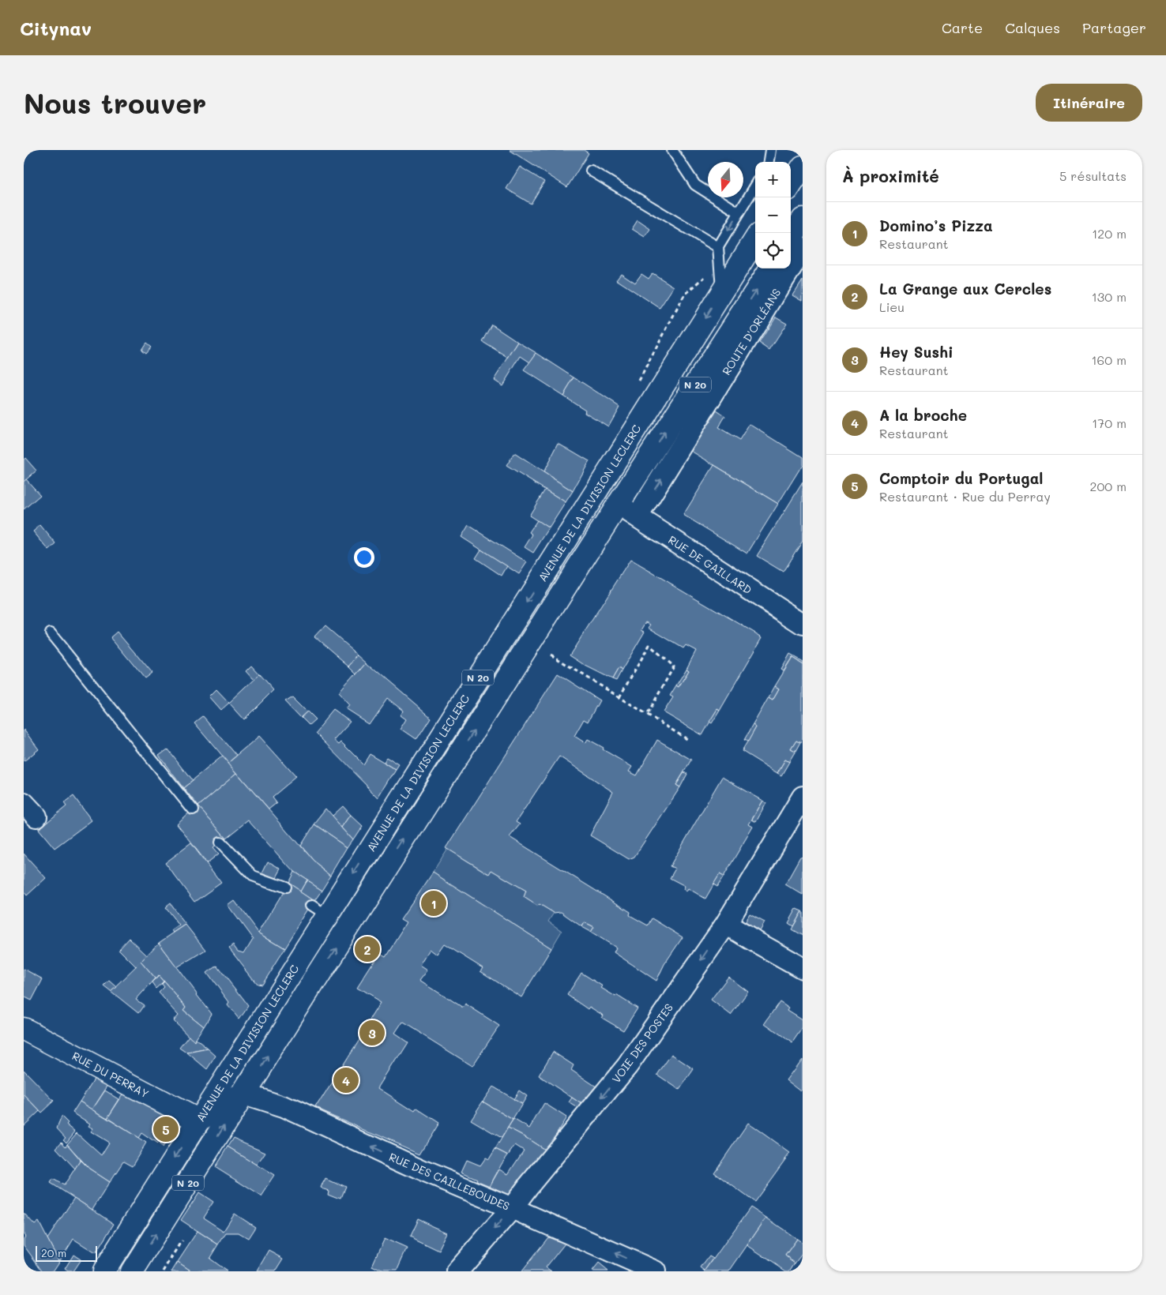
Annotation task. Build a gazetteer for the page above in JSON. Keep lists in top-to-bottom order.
{
  "streets": {
    "main road": ["N 20", "AVENUE DE LA DIVISION LECLERC", "RUE DU PERRAY"],
    "street": [
      "ROUTE D'ORLÉANS",
      "RUE DE GAILLARD",
      "VOIE DES POSTES",
      "RUE DES CAILLEBOUDES"
    ]
  },
  "crossings": [
    ["ROUTE D'ORLÉANS", "RUE DE GAILLARD"],
    ["N 20", "RUE DE GAILLARD"],
    ["N 20", "RUE DES CAILLEBOUDES"],
    ["AVENUE DE LA DIVISION LECLERC", "RUE DU PERRAY"],
    ["VOIE DES POSTES", "RUE DES CAILLEBOUDES"]
  ],
  "one_way": ["ROUTE D'ORLÉANS", "VOIE DES POSTES", "RUE DES CAILLEBOUDES"],
  "scale_bar": "20 m",
  "north": "bottom",
  "page": {
    "header": "Citynav",
    "nav": ["Carte", "Calques", "Partager"],
    "buttons": "Itinéraire",
    "title": "Nous trouver",
    "heading": ["À proximité", "5 résultats"],
    "map_buttons": ["+", "−"],
    "list": [
      {
        "mark": "1",
        "name": "Domino’s Pizza",
        "note": "Restaurant",
        "value": "120 m"
      },
      {
        "mark": "2",
        "name": "La Grange aux Cercles",
        "note": "Lieu",
        "value": "130 m"
      },
      {
        "mark": "3",
        "name": "Hey Sushi",
        "note": "Restaurant",
        "value": "160 m"
      },
      {
        "mark": "4",
        "name": "A la broche",
        "note": "Restaurant",
        "value": "170 m"
      },
      {
        "mark": "5",
        "name": "Comptoir du Portugal",
        "note": "Restaurant · Rue du Perray",
        "value": "200 m"
      }
    ],
    "pins": [
      "1",
      "2",
      "3",
      "4",
      "5"
    ],
    "scale": "20 m"
  }
}
